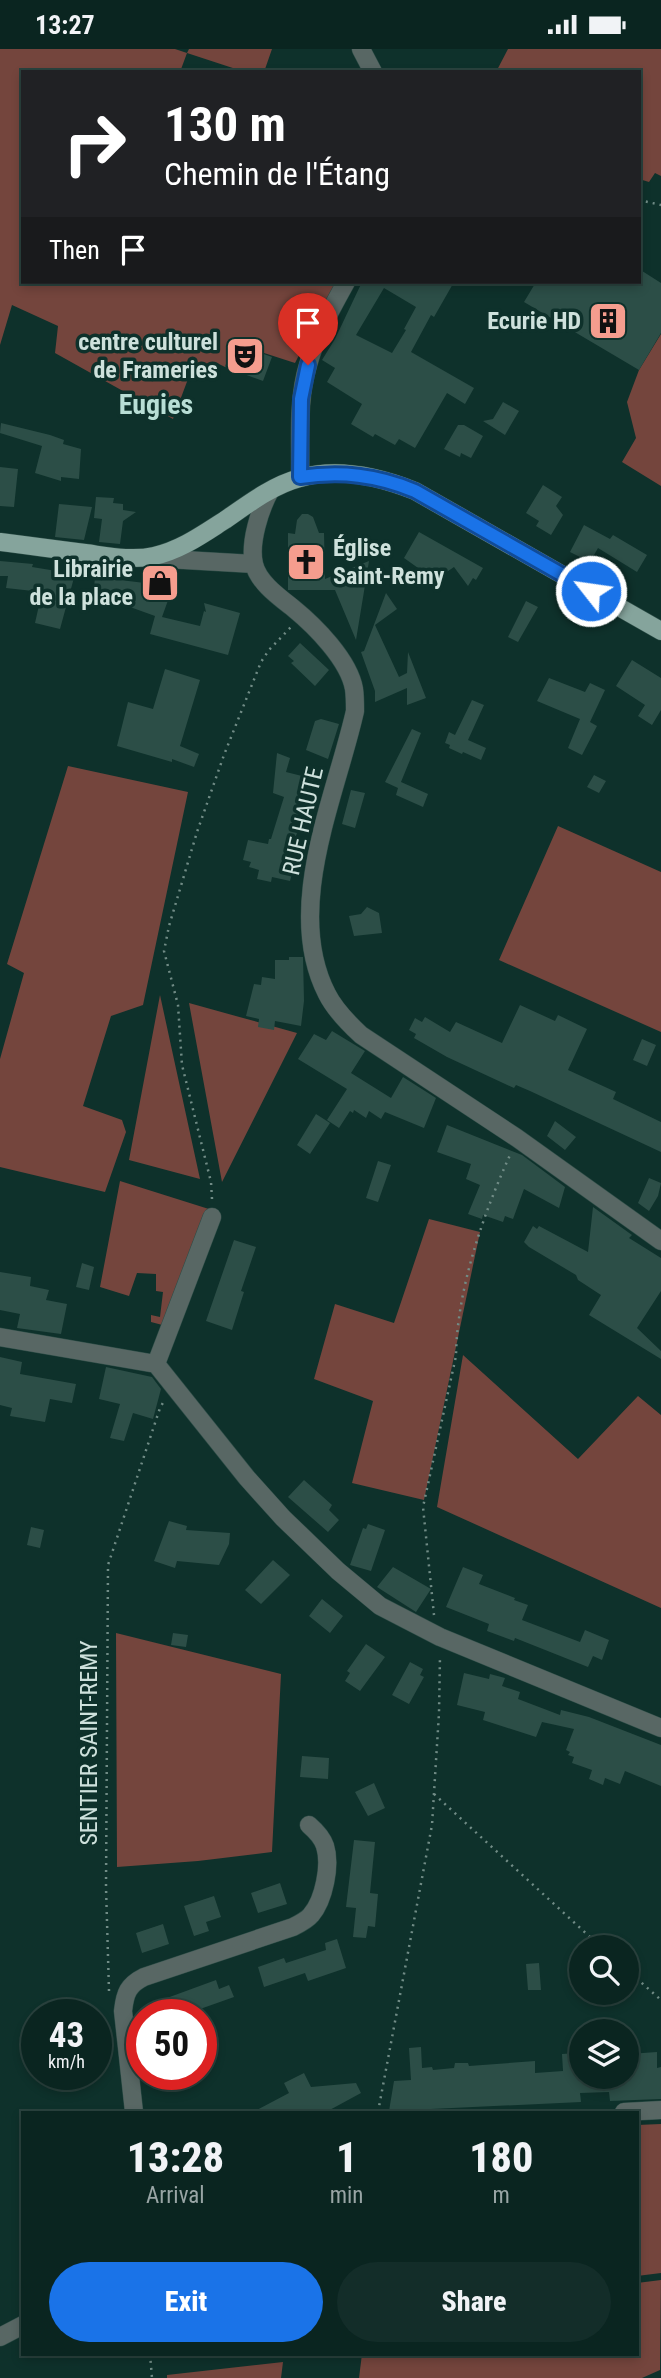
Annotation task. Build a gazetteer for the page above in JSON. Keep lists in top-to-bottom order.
{
  "streets": {
    "street": ["RUE HAUTE"],
    "path": ["SENTIER SAINT-REMY"]
  },
  "districts": ["Eugies"],
  "places": {
    "building": ["Ecurie HD"],
    "theatre": ["centre culturel de Frameries"],
    "church": ["Église Saint-Remy"],
    "shop": ["Librairie de la place"]
  },
  "page": {
    "status": "13:27",
    "turn": ["130 m", "Chemin de l'Étang"],
    "then": "Then",
    "speed": "43 km/h",
    "limit": "50",
    "eta": [
      "13:28",
      "Arrival",
      "1",
      "min",
      "180",
      "m"
    ],
    "buttons": ["Exit", "Share"]
  }
}
